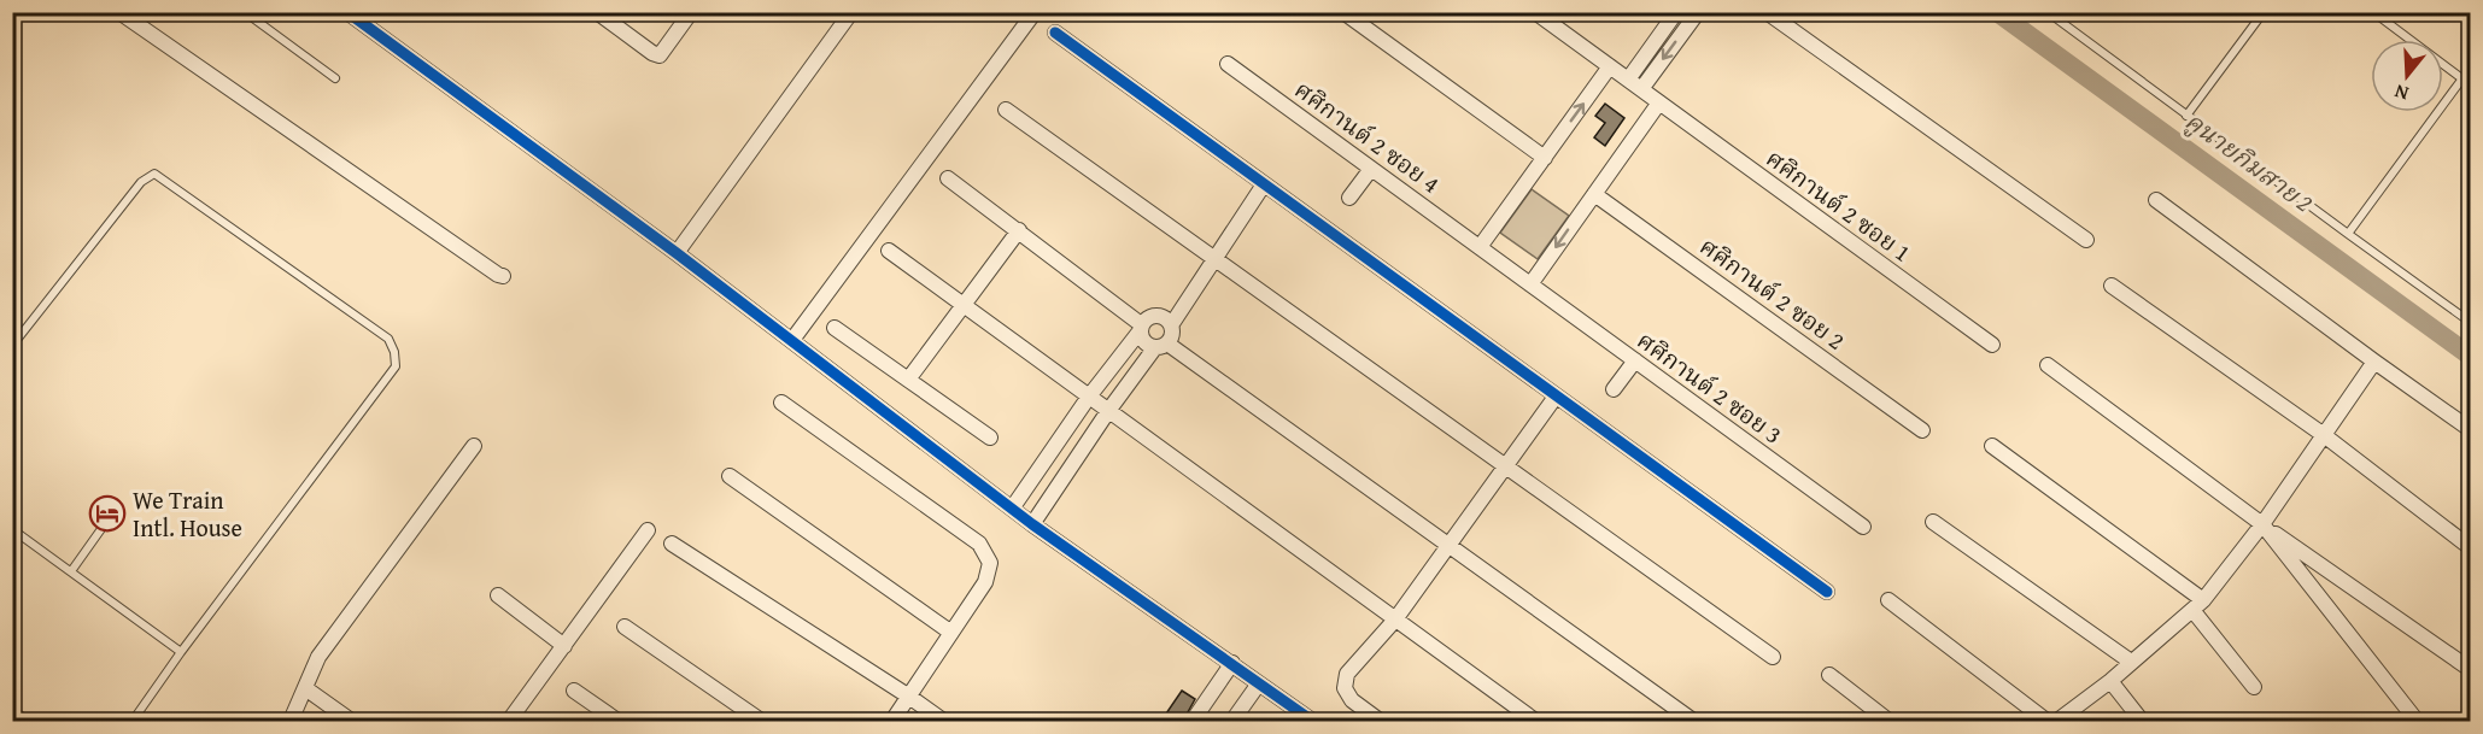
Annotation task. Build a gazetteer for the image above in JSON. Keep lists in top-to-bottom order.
{
  "streets": {
    "street": [
      "ศศิกานต์ 2 ซอย 4",
      "ศศิกานต์ 2 ซอย 1",
      "ศศิกานต์ 2 ซอย 2",
      "ศศิกานต์ 2 ซอย 3"
    ]
  },
  "crossings": [
    ["ศศิกานต์ 2 ซอย 4", "ศศิกานต์ 2 ซอย 3"]
  ],
  "water": ["คูนายกิมสาย 2"],
  "places": {
    "hotel": ["We Train Intl. House"]
  },
  "north": "bottom"
}
